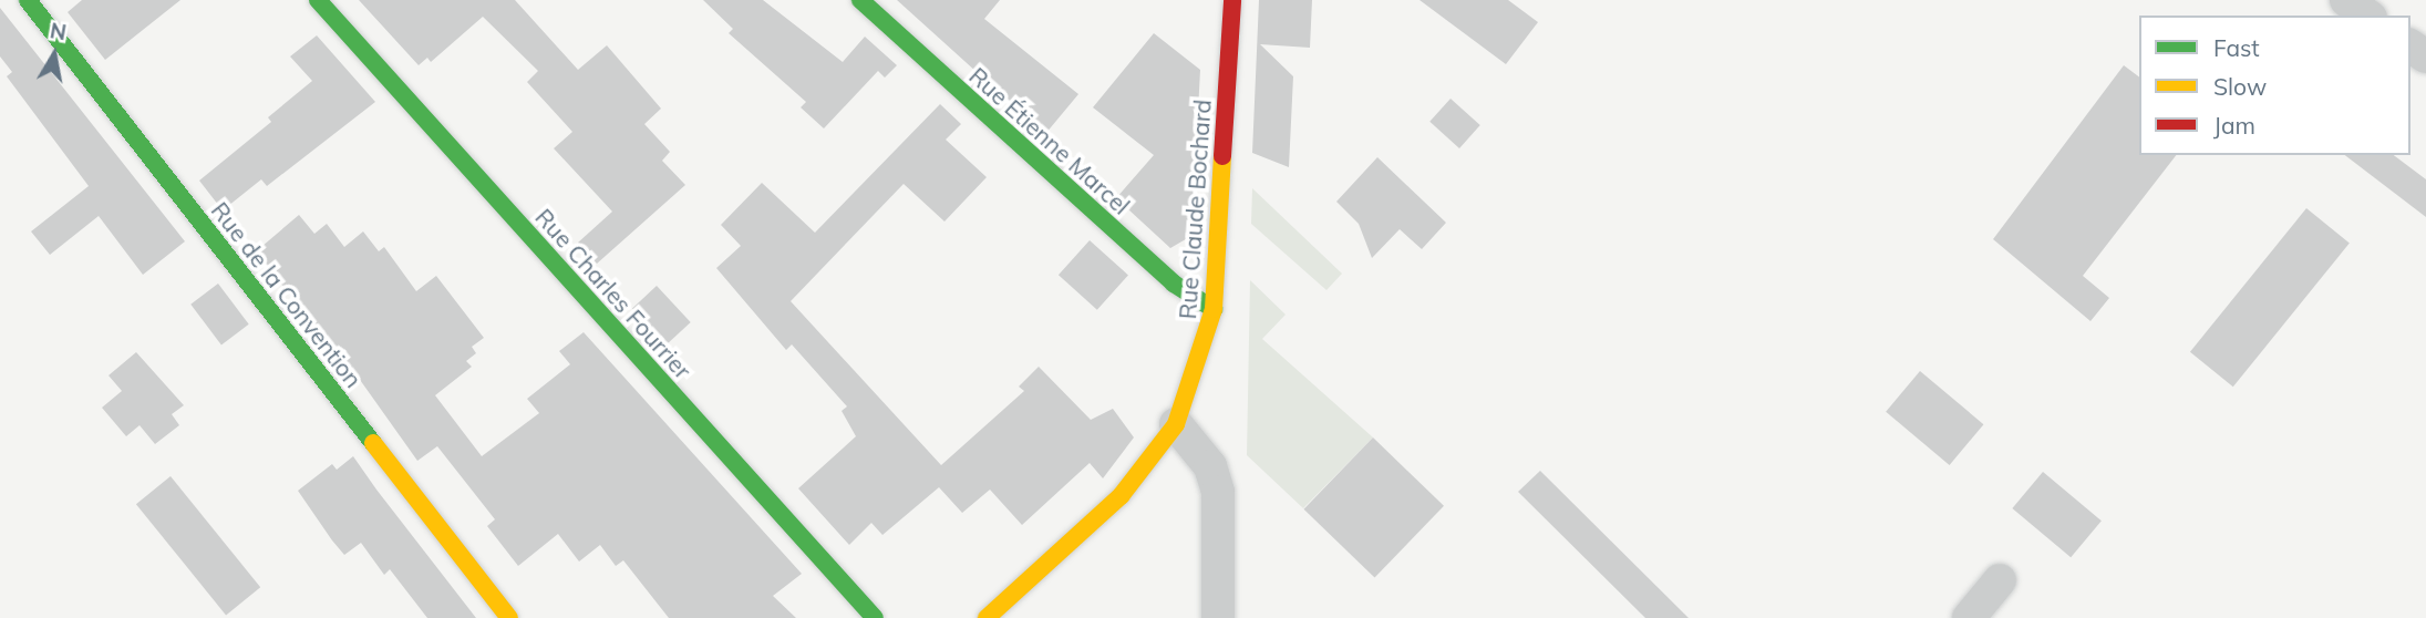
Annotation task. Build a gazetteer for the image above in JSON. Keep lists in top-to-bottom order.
{
  "streets": {
    "street": [
      "Rue Étienne Marcel",
      "Rue Claude Bochard",
      "Rue Charles Fourrier",
      "Rue de la Convention"
    ]
  },
  "crossings": [
    ["Rue Étienne Marcel", "Rue Claude Bochard"]
  ],
  "legend": ["Fast", "Slow", "Jam"],
  "north": "top"
}
